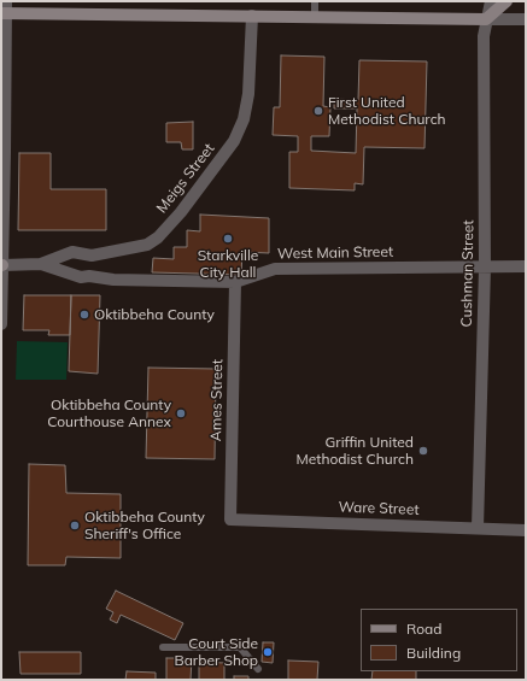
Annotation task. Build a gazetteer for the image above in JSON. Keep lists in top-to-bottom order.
{
  "streets": {
    "street": [
      "Meigs Street",
      "West Main Street",
      "Cushman Street",
      "Ames Street",
      "Ware Street"
    ]
  },
  "crossings": [
    ["Meigs Street", "West Main Street"],
    ["West Main Street", "Cushman Street"],
    ["West Main Street", "Ames Street"],
    ["Cushman Street", "Ware Street"],
    ["Ames Street", "Ware Street"]
  ],
  "places": [
    "First United Methodist Church",
    "Starkville City Hall",
    "Oktibbeha County",
    "Oktibbeha County Courthouse Annex",
    "Griffin United Methodist Church",
    "Oktibbeha County Sheriff's Office",
    "Court Side Barber Shop"
  ],
  "legend": ["Road", "Building"]
}
